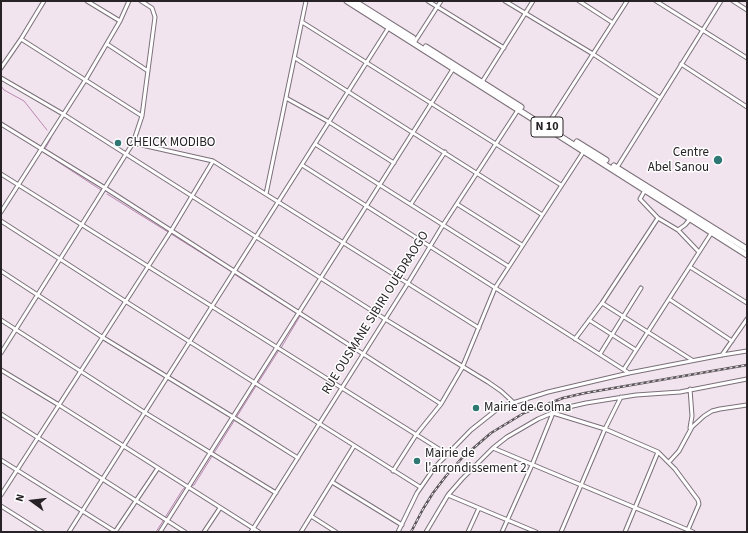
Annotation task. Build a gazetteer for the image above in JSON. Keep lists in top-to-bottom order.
{
  "streets": {
    "main road": ["N 10"],
    "street": ["RUE OUSMANE SIBIRI OUEDRAOGO"]
  },
  "crossings": [
    ["N 10", "RUE OUSMANE SIBIRI OUEDRAOGO"]
  ],
  "places": [
    "CHEICK MODIBO",
    "Centre Abel Sanou",
    "Mairie de Colma",
    "Mairie de l'arrondissement 2"
  ],
  "north": "left"
}
